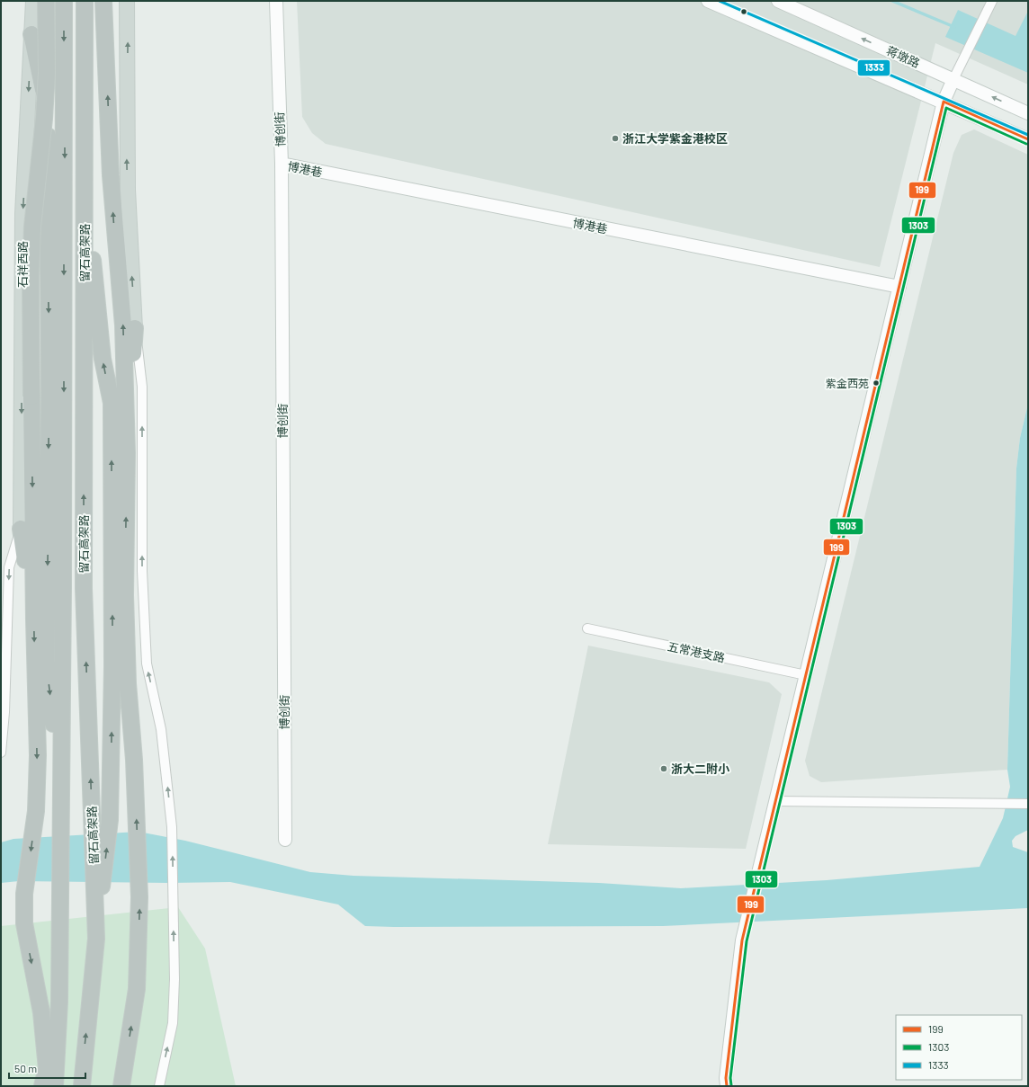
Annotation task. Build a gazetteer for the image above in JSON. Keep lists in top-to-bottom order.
{
  "streets": {
    "highway": ["留石高架路"],
    "main road": ["石祥西路"],
    "street": [
      "蒋墩路",
      "博创街",
      "博港巷",
      "五常港支路"
    ]
  },
  "crossings": [
    ["博创街", "博港巷"]
  ],
  "places": ["浙江大学紫金港校区", "紫金西苑", "浙大二附小"],
  "lines": ["transit line 1333", "transit line 199", "transit line 1303"],
  "legend": ["199", "1303", "1333"],
  "scale_bar": "50 m"
}
